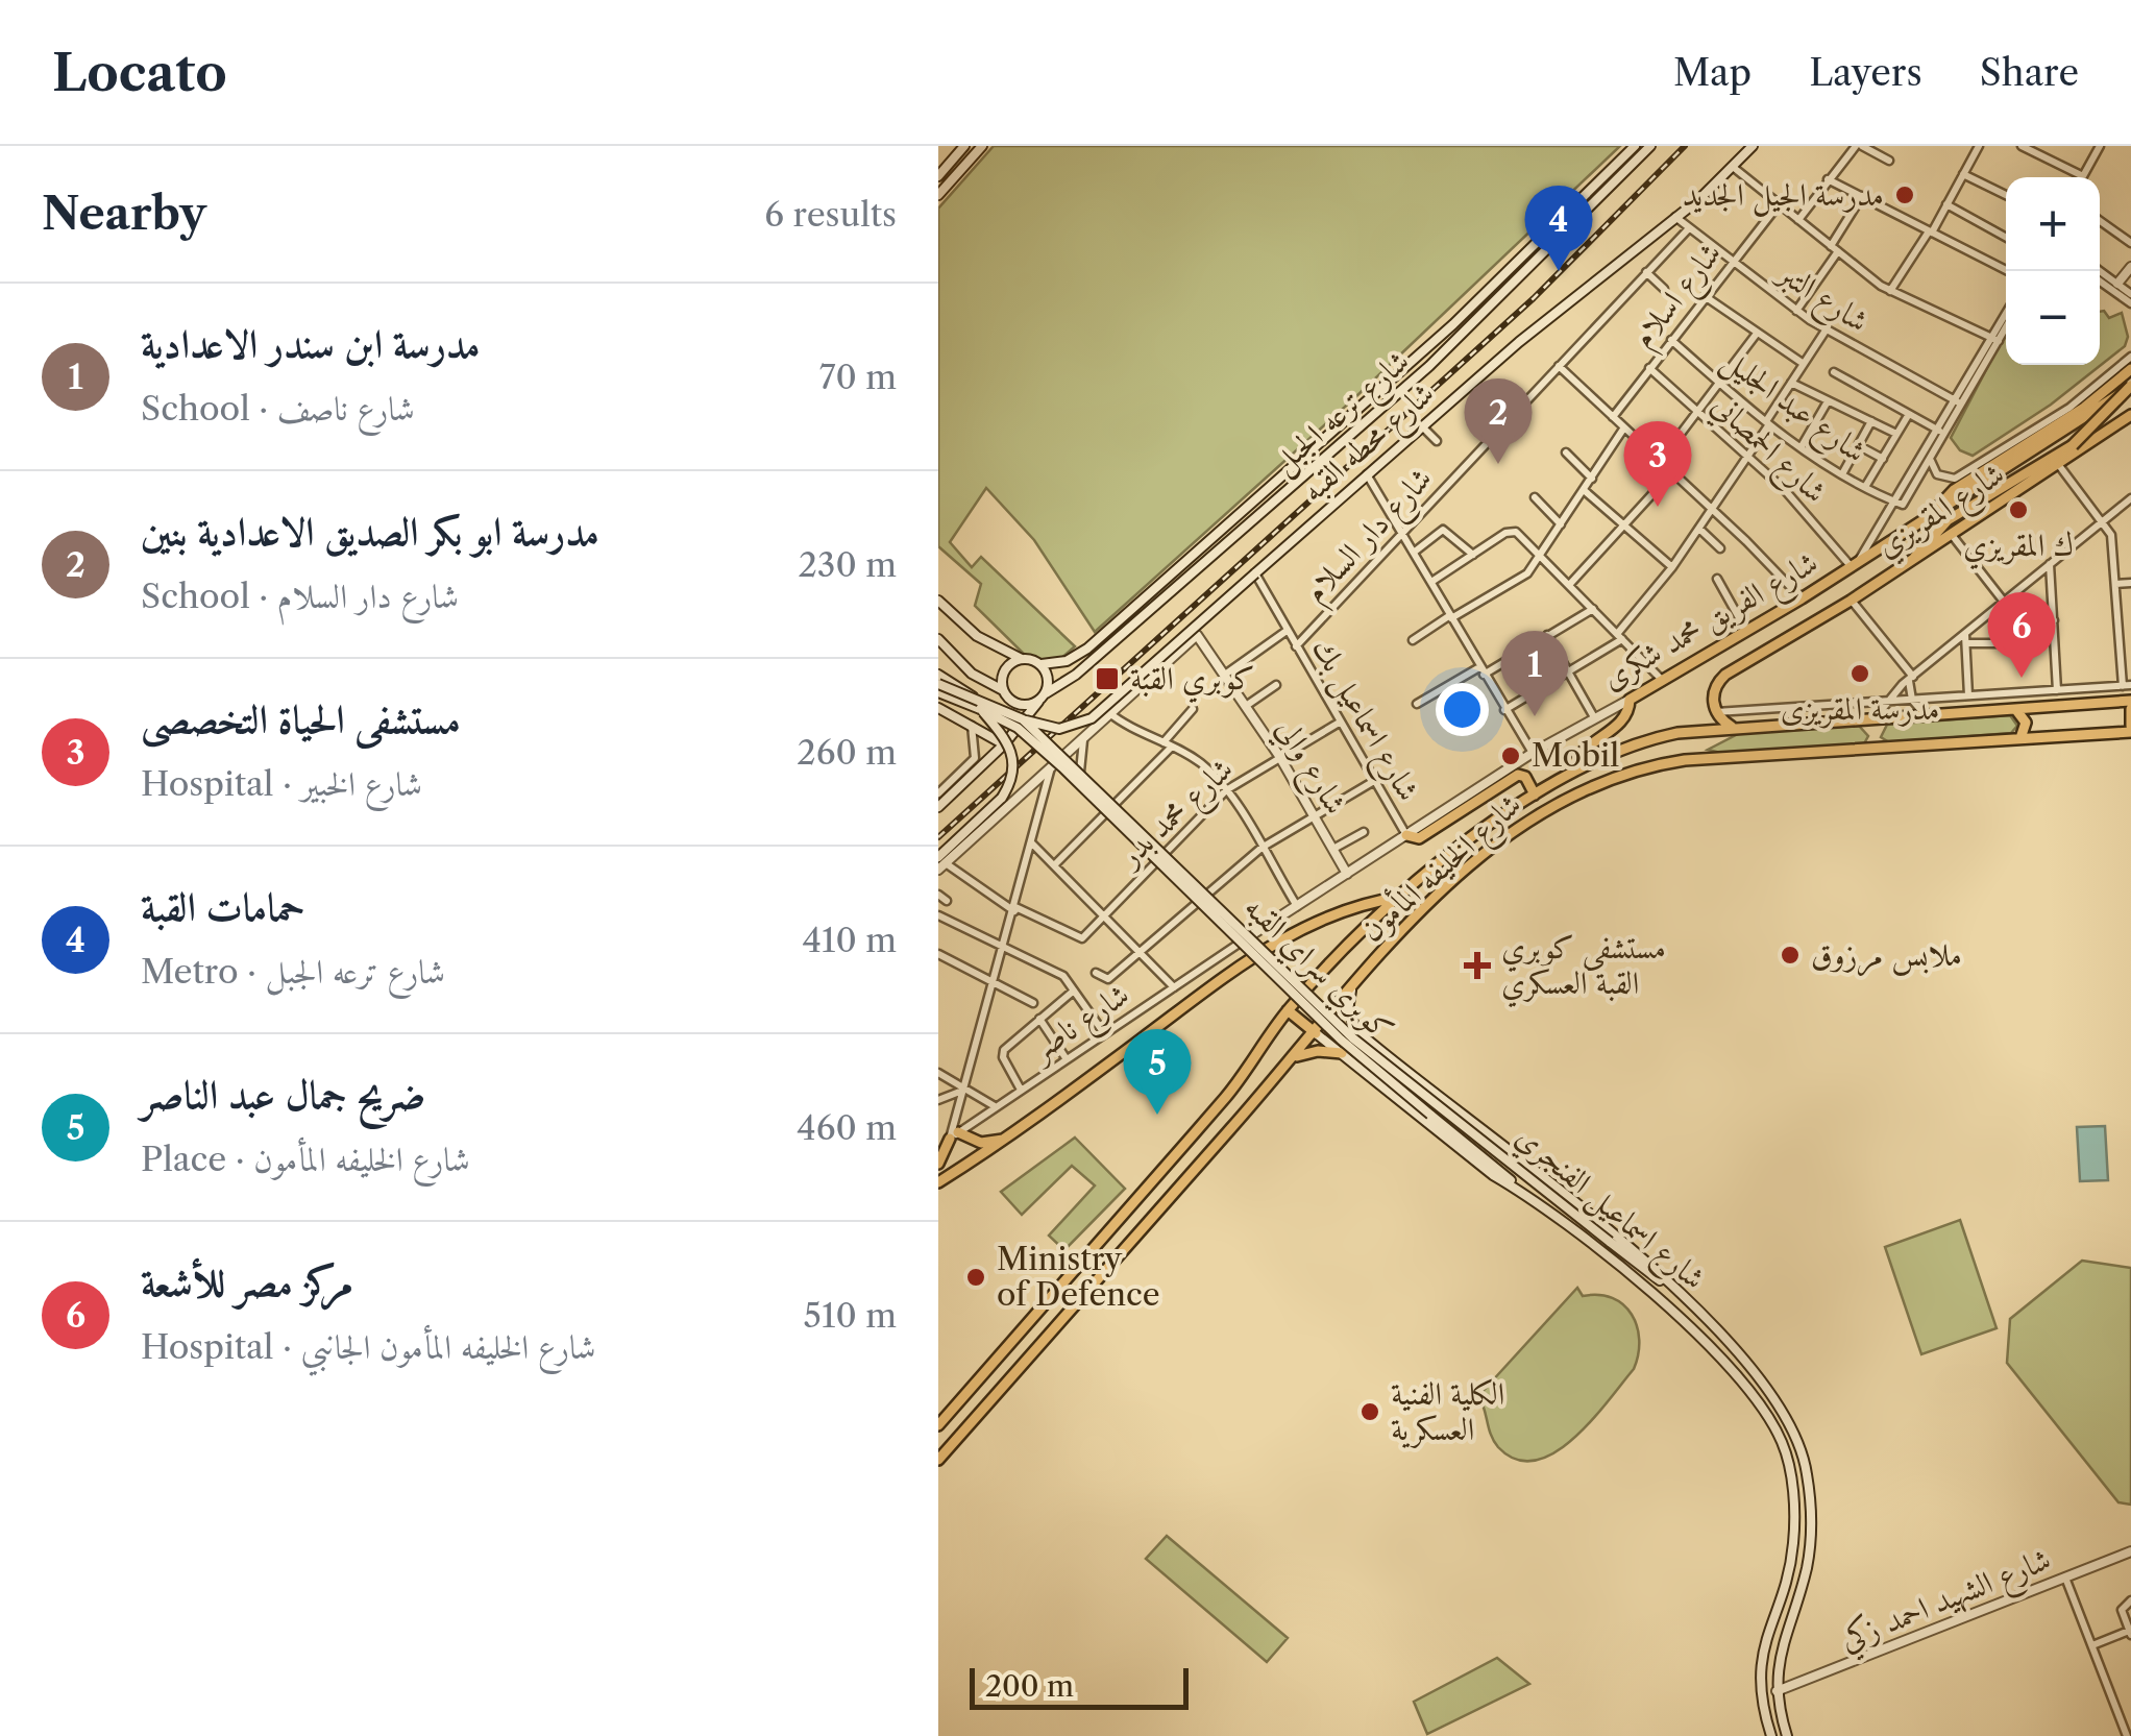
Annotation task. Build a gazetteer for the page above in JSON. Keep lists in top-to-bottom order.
{
  "streets": {
    "main road": [
      "شارع ترعه الجبل",
      "شارع محطه القبه",
      "شارع المقريزي",
      "شارع الفريق محمد شكرى",
      "شارع والي",
      "شارع الخليفه المأمون",
      "كوبري سراي القبه",
      "شارع اسماعيل الفنجري",
      "شارع الشهيد احمد زكي"
    ],
    "street": [
      "شارع اسلام",
      "شارع التبر",
      "شارع عبد الجليل",
      "شارع الحمصاني",
      "شارع دار السلام",
      "شارع اسماعيل بك",
      "شارع محمد بدر",
      "شارع ناصر"
    ]
  },
  "crossings": [
    ["شارع اسلام", "شارع التبر"],
    ["شارع اسلام", "شارع عبد الجليل"],
    ["شارع اسلام", "شارع الحمصاني"],
    ["شارع التبر", "شارع محطه القبه"],
    ["شارع التبر", "شارع دار السلام"],
    ["شارع محطه القبه", "شارع اسماعيل بك"],
    ["شارع محطه القبه", "كوبري سراي القبه"],
    ["شارع الحمصاني", "شارع الفريق محمد شكرى"],
    ["شارع المقريزي", "شارع الفريق محمد شكرى"],
    ["شارع دار السلام", "شارع اسماعيل بك"],
    ["شارع الفريق محمد شكرى", "شارع اسماعيل بك"],
    ["شارع الفريق محمد شكرى", "شارع والي"],
    ["شارع الفريق محمد شكرى", "شارع ناصر"],
    ["شارع اسماعيل بك", "شارع محمد بدر"],
    ["شارع والي", "شارع محمد بدر"],
    ["شارع الخليفه المأمون", "شارع اسماعيل الفنجري"],
    ["كوبري سراي القبه", "شارع اسماعيل الفنجري"],
    ["شارع اسماعيل الفنجري", "شارع الشهيد احمد زكي"]
  ],
  "places": {
    "other": [
      "مدرسة الجيل الجديد",
      "ك المقريزي",
      "مدرسة المقريزى",
      "Mobil",
      "ملابس مرزوق",
      "Ministry of Defence",
      "الكلية الفنية العسكرية"
    ],
    "transit": ["كوبري القبة"],
    "health": ["مستشفى كوبري القبة العسكري"]
  },
  "scale_bar": "200 m",
  "page": {
    "header": "Locato",
    "nav": ["Map", "Layers", "Share"],
    "heading": ["Nearby", "6 results"],
    "map_buttons": ["+", "−"],
    "pins": [
      "4",
      "2",
      "3",
      "6",
      "1",
      "5"
    ],
    "list": [
      {
        "mark": "1",
        "name": "مدرسة ابن سندر الاعدادية",
        "note": "School · شارع ناصف",
        "value": "70 m"
      },
      {
        "mark": "2",
        "name": "مدرسة ابو بكر الصديق الاعدادية بنين",
        "note": "School · شارع دار السلام",
        "value": "230 m"
      },
      {
        "mark": "3",
        "name": "مستشفى الحياة التخصصى",
        "note": "Hospital · شارع الخبير",
        "value": "260 m"
      },
      {
        "mark": "4",
        "name": "حمامات القبة",
        "note": "Metro · شارع ترعه الجبل",
        "value": "410 m"
      },
      {
        "mark": "5",
        "name": "ضريح جمال عبد الناصر",
        "note": "Place · شارع الخليفه المأمون",
        "value": "460 m"
      },
      {
        "mark": "6",
        "name": "مركز مصر للأشعة",
        "note": "Hospital · شارع الخليفه المأمون الجانبي",
        "value": "510 m"
      }
    ],
    "scale": "200 m"
  }
}
